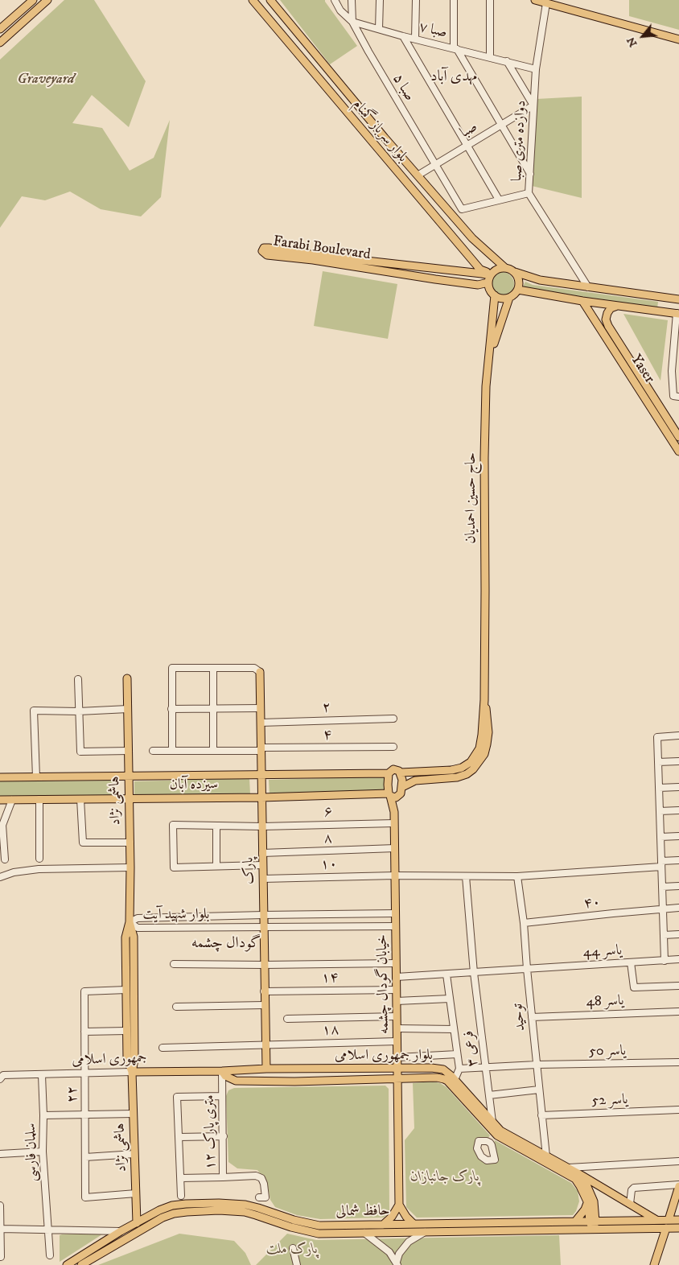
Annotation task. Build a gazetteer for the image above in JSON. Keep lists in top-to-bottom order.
{
  "streets": {
    "main road": [
      "بلوار سرباز گمنام",
      "Farabi Boulevard",
      "Yaser",
      "حاج حسین احمدیان",
      "سیزده آبان",
      "هاشمی نژاد",
      "پارک",
      "خیابان گودال چشمه",
      "بلوار جمهوری اسلامی",
      "جمهوری اسلامی",
      "حافظ شمالی"
    ],
    "street": [
      "صبا ۷",
      "صبا ۵",
      "صبا",
      "دوازده متری صبا",
      "۲",
      "۴",
      "۶",
      "۸",
      "۱۰",
      "۴۰",
      "بلوار شهید آیت",
      "یاسر 44",
      "۱۴",
      "یاسر 48",
      "توحید",
      "۱۸",
      "فرعی ۳",
      "یاسر 50",
      "۲۲",
      "یاسر 52",
      "۱۲ متری پارک",
      "سلمان فارسی"
    ]
  },
  "crossings": [
    ["صبا ۷", "صبا ۵"],
    ["صبا ۷", "دوازده متری صبا"],
    ["صبا ۵", "صبا"],
    ["صبا", "بلوار سرباز گمنام"],
    ["صبا", "دوازده متری صبا"],
    ["بلوار سرباز گمنام", "Farabi Boulevard"],
    ["بلوار سرباز گمنام", "حاج حسین احمدیان"],
    ["Farabi Boulevard", "حاج حسین احمدیان"],
    ["حاج حسین احمدیان", "سیزده آبان"],
    ["۲", "پارک"],
    ["۴", "پارک"],
    ["سیزده آبان", "هاشمی نژاد"],
    ["سیزده آبان", "پارک"],
    ["هاشمی نژاد", "بلوار شهید آیت"],
    ["هاشمی نژاد", "جمهوری اسلامی"],
    ["هاشمی نژاد", "۲۲"],
    ["هاشمی نژاد", "حافظ شمالی"],
    ["۶", "پارک"],
    ["۶", "خیابان گودال چشمه"],
    ["۸", "پارک"],
    ["۸", "خیابان گودال چشمه"],
    ["۱۰", "پارک"],
    ["۱۰", "خیابان گودال چشمه"],
    ["۱۰", "توحید"],
    ["۱۰", "فرعی ۳"],
    ["پارک", "بلوار شهید آیت"],
    ["پارک", "۱۴"],
    ["پارک", "۱۸"],
    ["پارک", "بلوار جمهوری اسلامی"],
    ["۴۰", "توحید"],
    ["بلوار شهید آیت", "خیابان گودال چشمه"],
    ["یاسر 44", "خیابان گودال چشمه"],
    ["یاسر 44", "توحید"],
    ["یاسر 44", "فرعی ۳"],
    ["۱۴", "خیابان گودال چشمه"],
    ["خیابان گودال چشمه", "۱۸"],
    ["خیابان گودال چشمه", "بلوار جمهوری اسلامی"],
    ["یاسر 48", "توحید"],
    ["توحید", "یاسر 50"],
    ["توحید", "بلوار جمهوری اسلامی"],
    ["توحید", "یاسر 52"],
    ["فرعی ۳", "یاسر 50"],
    ["فرعی ۳", "بلوار جمهوری اسلامی"],
    ["بلوار جمهوری اسلامی", "جمهوری اسلامی"],
    ["بلوار جمهوری اسلامی", "۱۲ متری پارک"],
    ["بلوار جمهوری اسلامی", "حافظ شمالی"],
    ["جمهوری اسلامی", "۲۲"],
    ["جمهوری اسلامی", "۱۲ متری پارک"],
    ["جمهوری اسلامی", "سلمان فارسی"]
  ],
  "districts": ["مهدی آباد", "گودال چشمه"],
  "parks": ["Graveyard", "پارک جانبازان", "پارک ملت"],
  "north": "bottom left"
}
